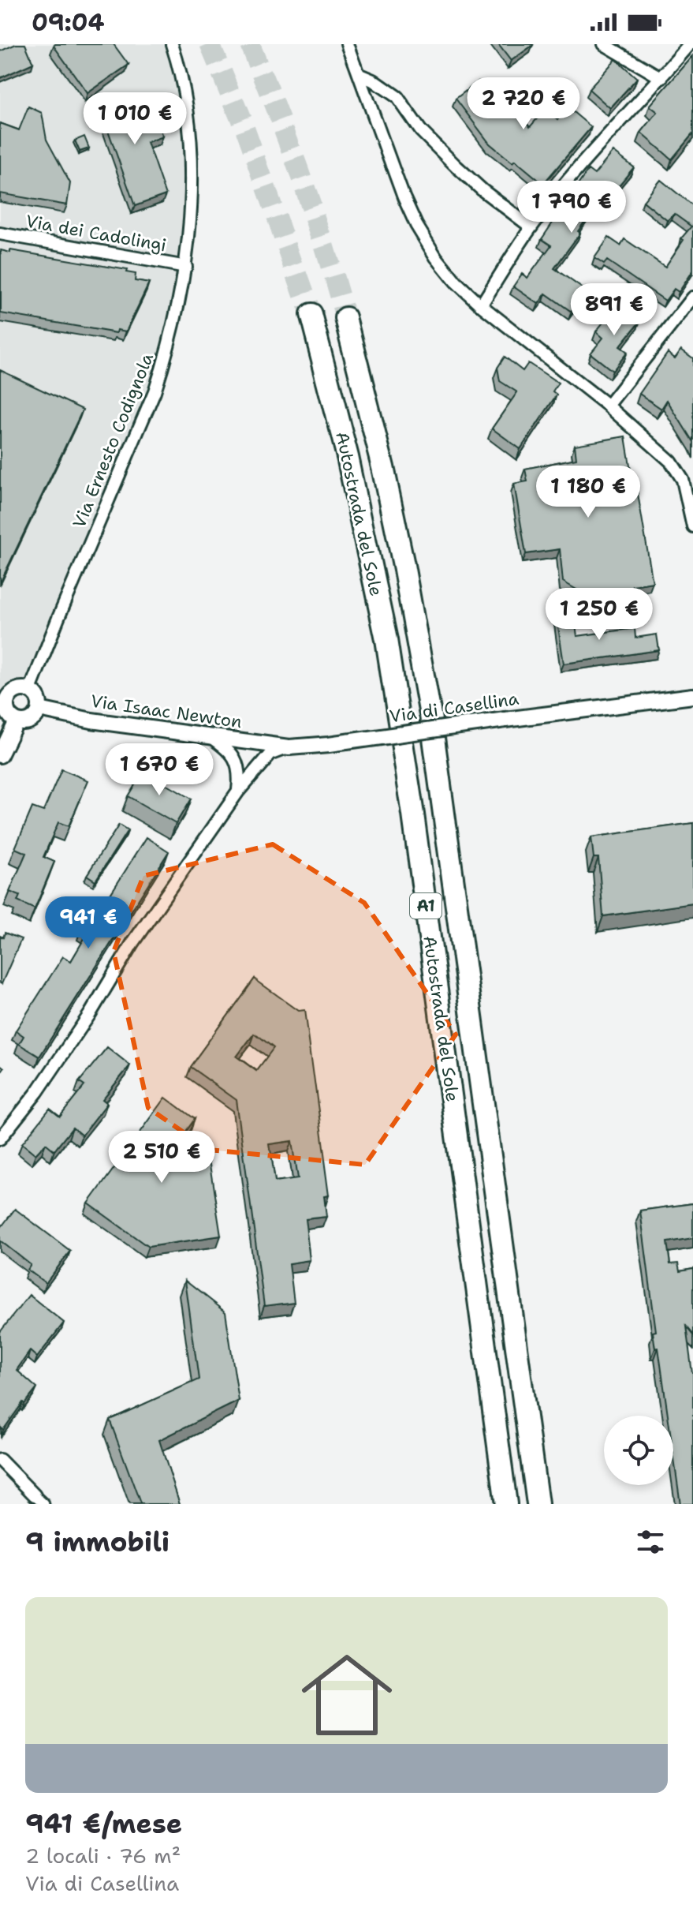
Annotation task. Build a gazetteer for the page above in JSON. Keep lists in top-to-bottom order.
{
  "streets": {
    "highway": ["Autostrada del Sole", "A1"],
    "street": [
      "Via dei Cadolingi",
      "Via Ernesto Codignola",
      "Via di Casellina",
      "Via Isaac Newton"
    ]
  },
  "crossings": [
    ["Via dei Cadolingi", "Via Ernesto Codignola"],
    ["Via Ernesto Codignola", "Via Isaac Newton"],
    ["Via di Casellina", "Via Isaac Newton"]
  ],
  "page": {
    "status": "09:04",
    "price": [
      "2 720 €",
      "1 010 €",
      "1 790 €",
      "891 €",
      "1 180 €",
      "1 250 €",
      "1 670 €",
      "941 €",
      "2 510 €"
    ],
    "heading": "9 immobili",
    "list": [
      {
        "name": "941 €/mese",
        "note": "2 locali · 76 m² · Via di Casellina"
      }
    ]
  }
}
